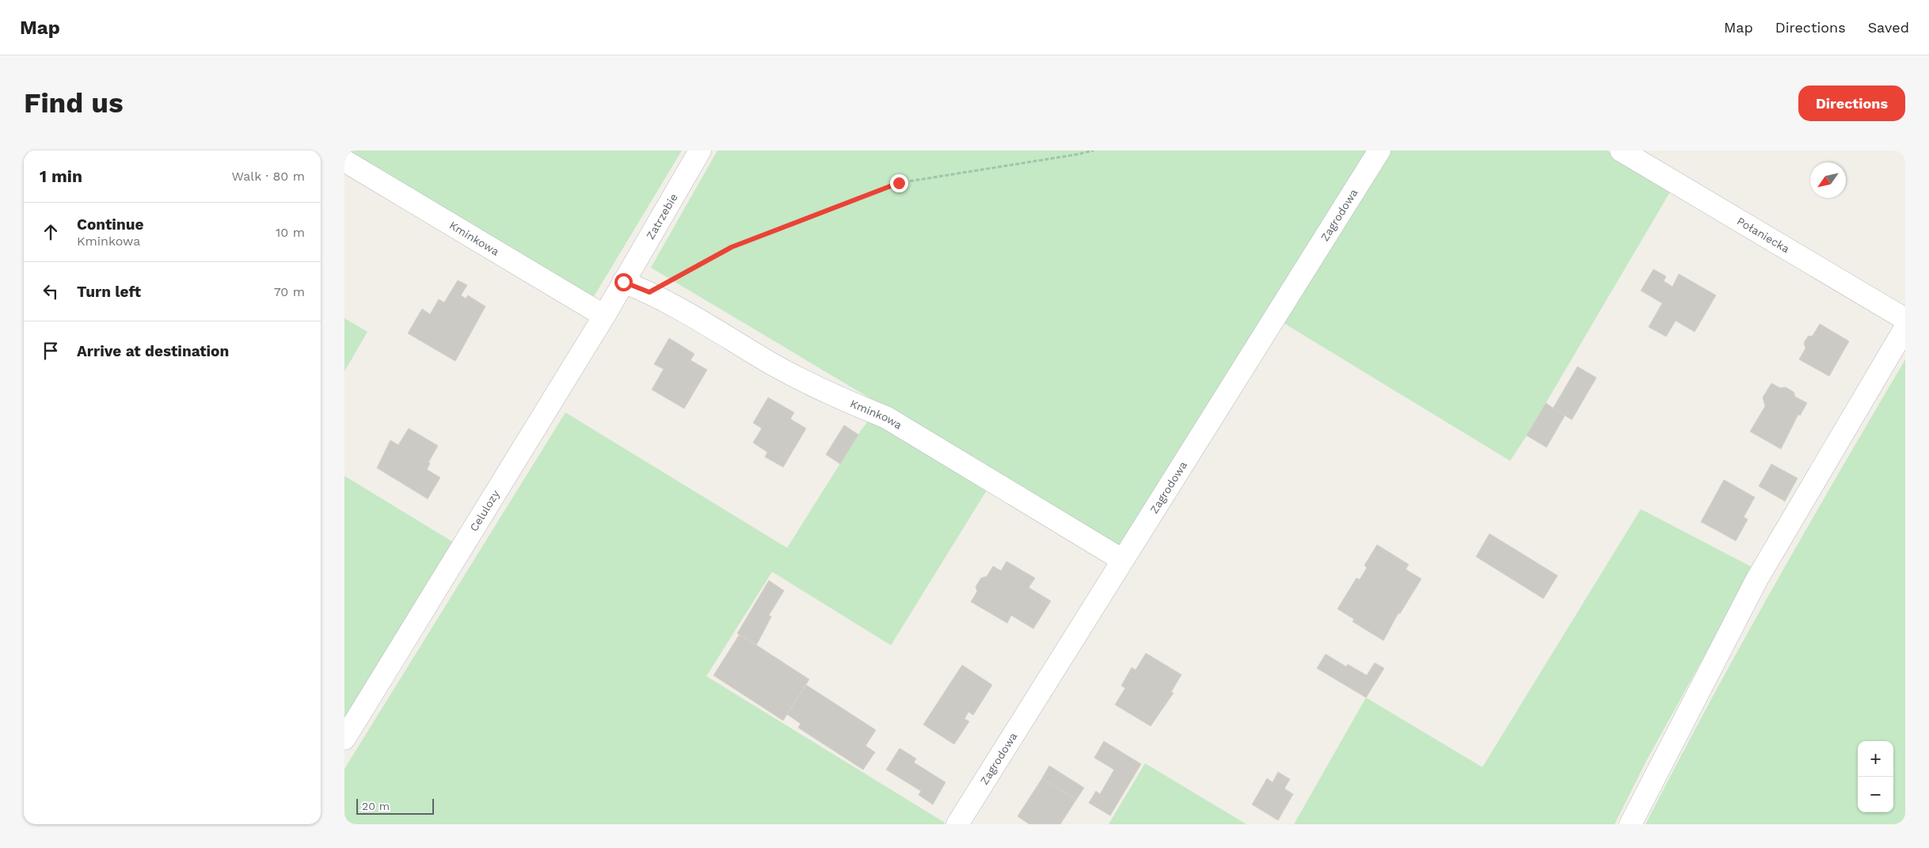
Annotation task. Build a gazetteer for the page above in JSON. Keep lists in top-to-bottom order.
{
  "streets": {
    "street": [
      "Zagrodowa",
      "Zatrzebie",
      "Połaniecka",
      "Kminkowa",
      "Celulozy"
    ]
  },
  "crossings": [
    ["Zagrodowa", "Kminkowa"],
    ["Zatrzebie", "Kminkowa"],
    ["Zatrzebie", "Celulozy"],
    ["Kminkowa", "Celulozy"]
  ],
  "scale_bar": "20 m",
  "north": "bottom left",
  "page": {
    "header": "Map",
    "nav": ["Map", "Directions", "Saved"],
    "buttons": "Directions",
    "title": "Find us",
    "heading": ["1 min", "Walk · 80 m"],
    "list": [
      ["Continue", "Kminkowa", "10 m"],
      ["Turn left", "70 m"],
      "Arrive at destination"
    ],
    "map_buttons": ["+", "−"],
    "scale": "20 m"
  }
}
